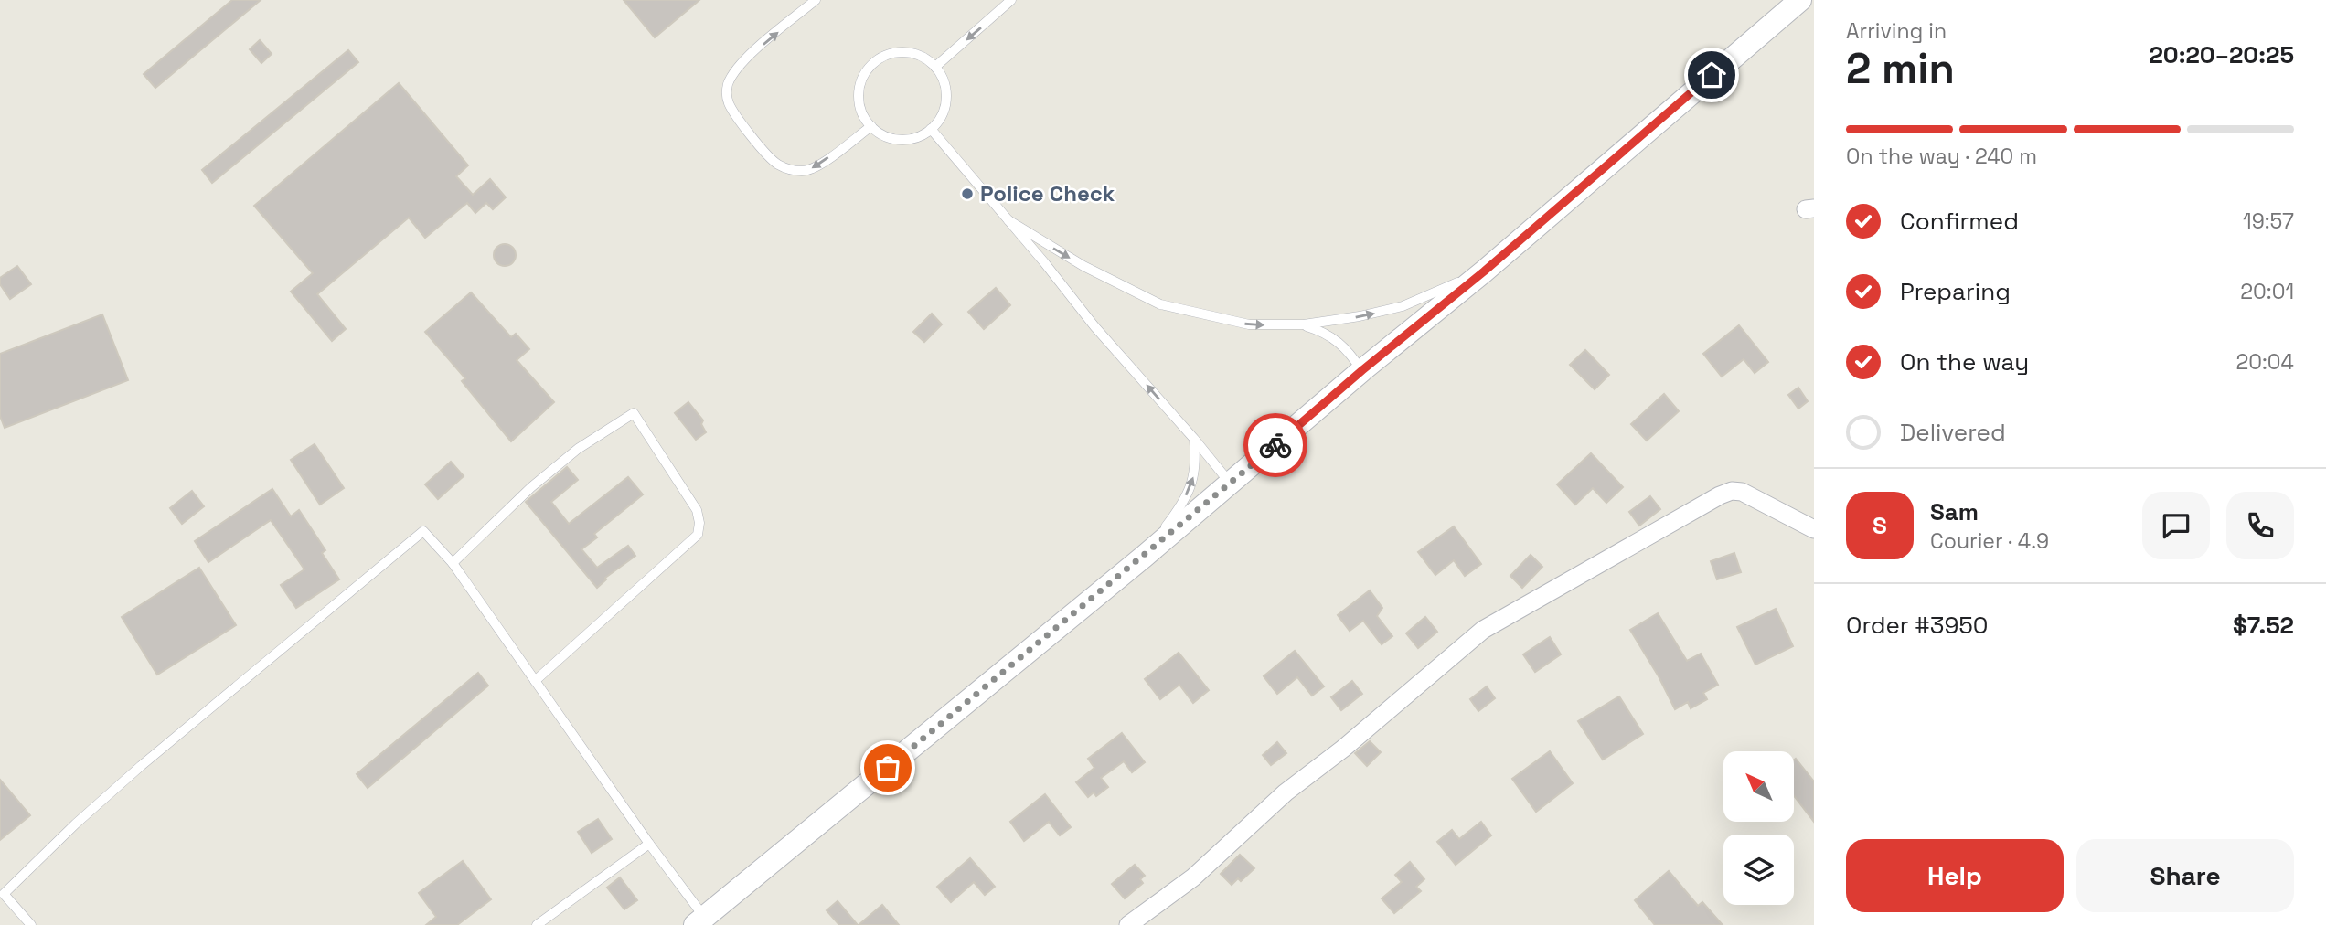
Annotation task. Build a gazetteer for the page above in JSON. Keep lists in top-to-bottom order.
{
  "places": ["Police Check"],
  "north": "top left",
  "page": {
    "heading": ["2 min", "Arriving in", "20:20–20:25"],
    "panel": [
      "Sam",
      "Courier · 4.9",
      "Order #3950",
      "$7.52"
    ],
    "bar": "On the way · 240 m",
    "list": [
      ["Confirmed", "19:57"],
      ["Preparing", "20:01"],
      ["On the way", "20:04"],
      "Delivered"
    ],
    "round": "S",
    "buttons": ["Help", "Share"]
  }
}
